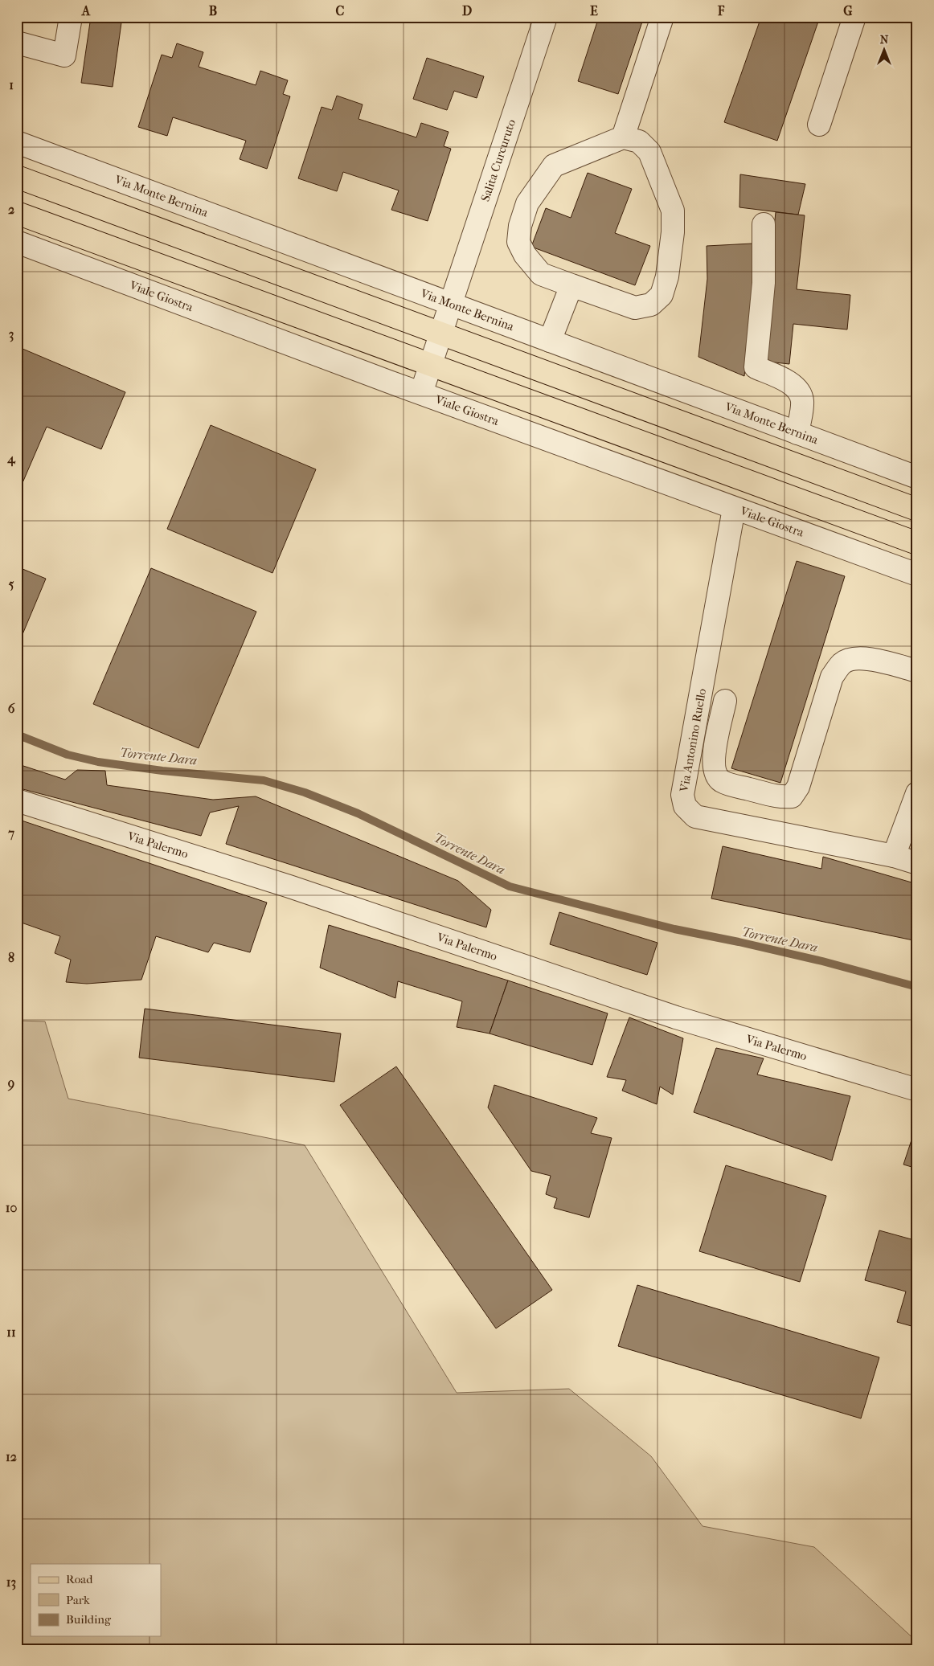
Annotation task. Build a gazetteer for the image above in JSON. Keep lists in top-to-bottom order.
{
  "streets": {
    "street": [
      "Salita Curcuruto",
      "Via Monte Bernina",
      "Viale Giostra",
      "Via Antonino Ruello",
      "Via Palermo"
    ]
  },
  "crossings": [
    ["Salita Curcuruto", "Via Monte Bernina"],
    ["Salita Curcuruto", "Viale Giostra"],
    ["Viale Giostra", "Via Antonino Ruello"]
  ],
  "water": ["Torrente Dara"],
  "legend": ["Road", "Park", "Building"],
  "north": "top",
  "grid": {
    "columns": [
      "A",
      "B",
      "C",
      "D",
      "E",
      "F",
      "G"
    ],
    "rows": [
      "1",
      "2",
      "3",
      "4",
      "5",
      "6",
      "7",
      "8",
      "9",
      "10",
      "11",
      "12",
      "13"
    ]
  }
}
